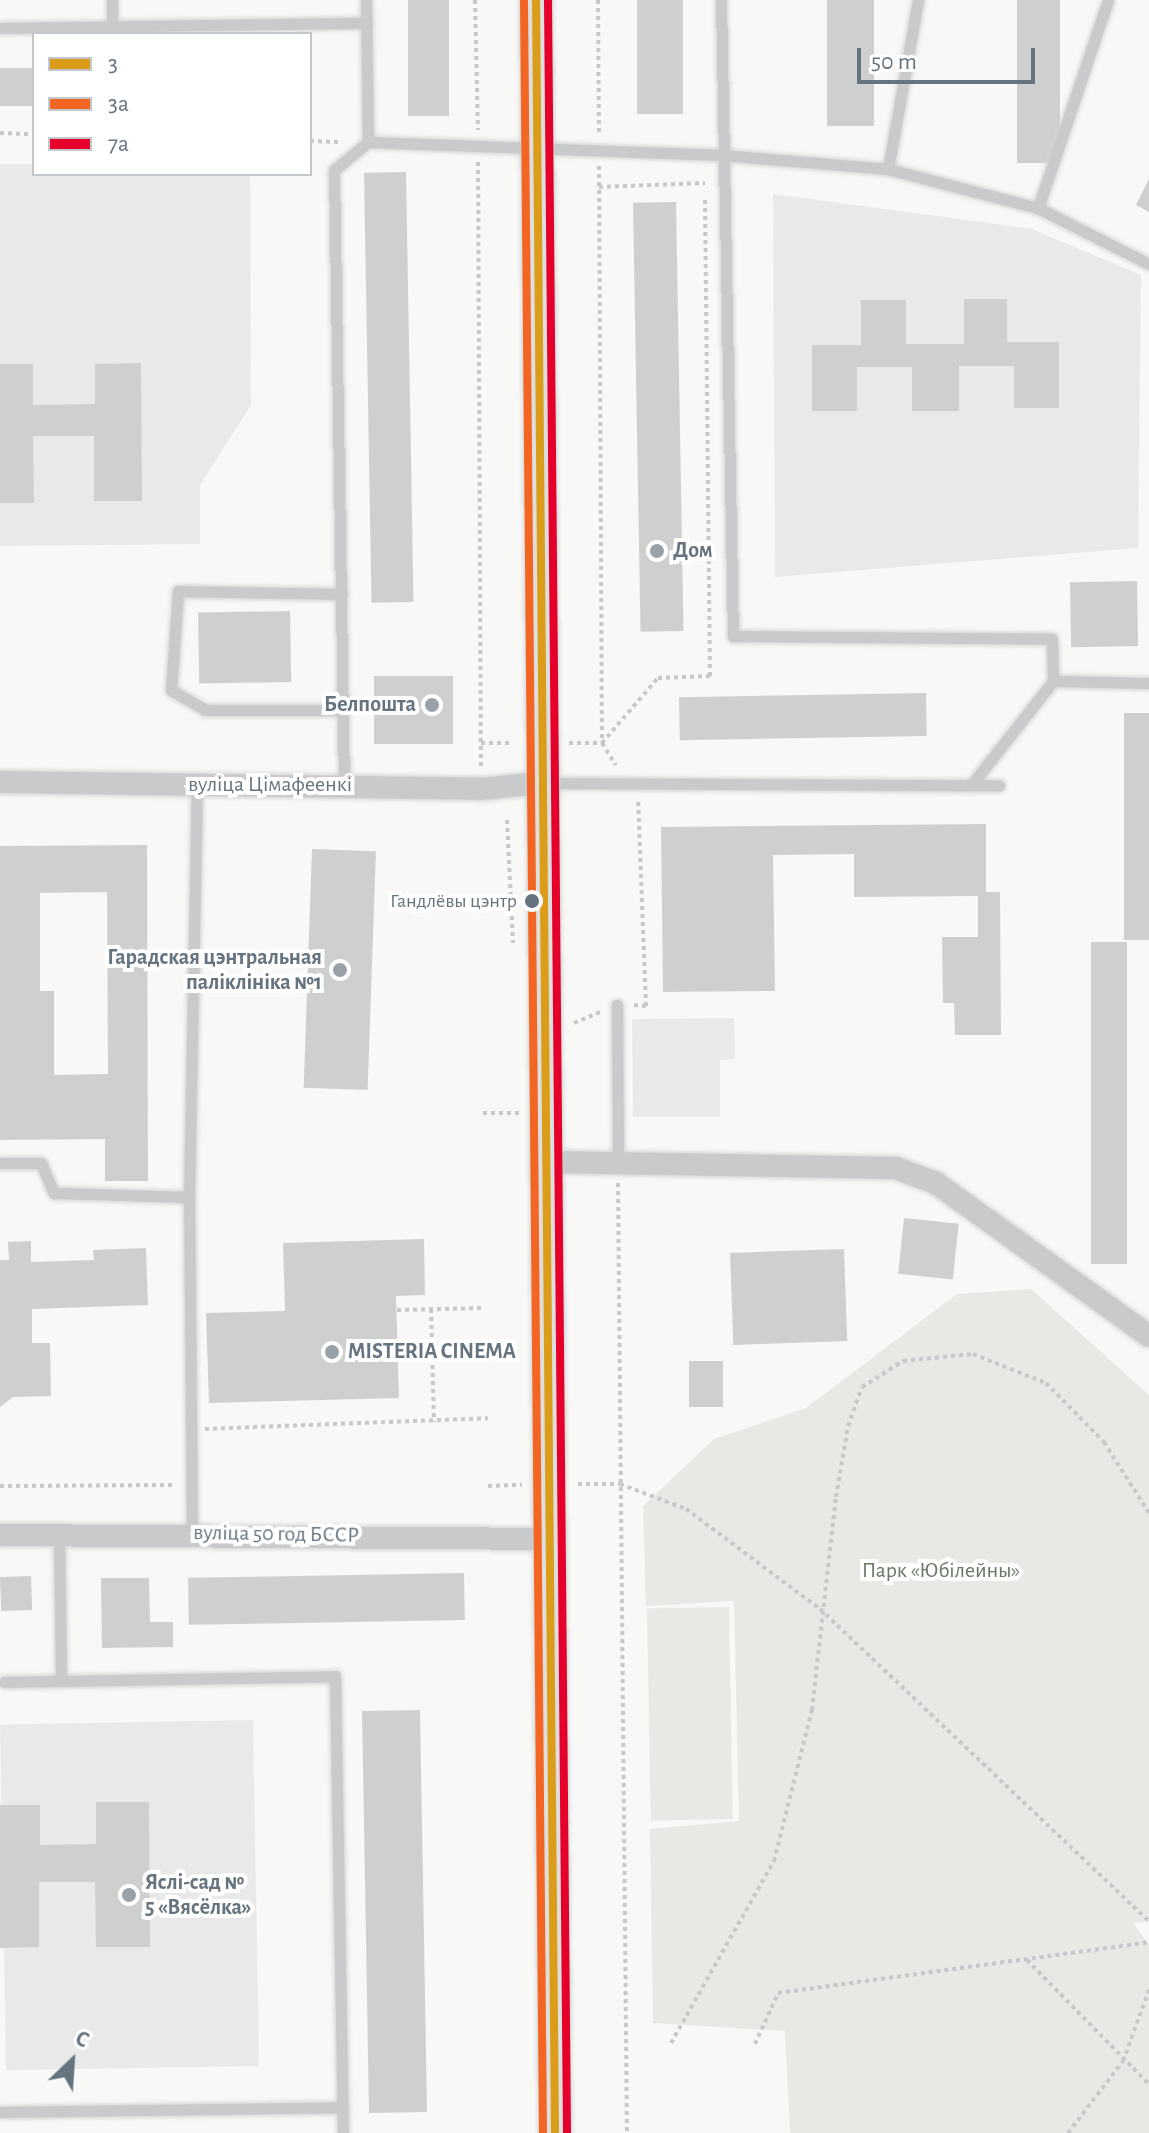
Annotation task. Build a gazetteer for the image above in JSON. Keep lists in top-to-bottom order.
{
  "streets": {
    "street": ["вуліца Цімафеенкі", "вуліца 50 год БССР"]
  },
  "parks": ["Парк «Юбілейны»"],
  "places": [
    "Дом",
    "Белпошта",
    "Гандлёвы цэнтр",
    "Гарадская цэнтральная паліклініка №1",
    "MISTERIA CINEMA",
    "Яслі-сад № 5 «Вясёлка»"
  ],
  "lines": ["transit line 3", "transit line 3а", "transit line 7а"],
  "legend": ["3", "3а", "7а"],
  "scale_bar": "50 m",
  "north": "top right"
}
